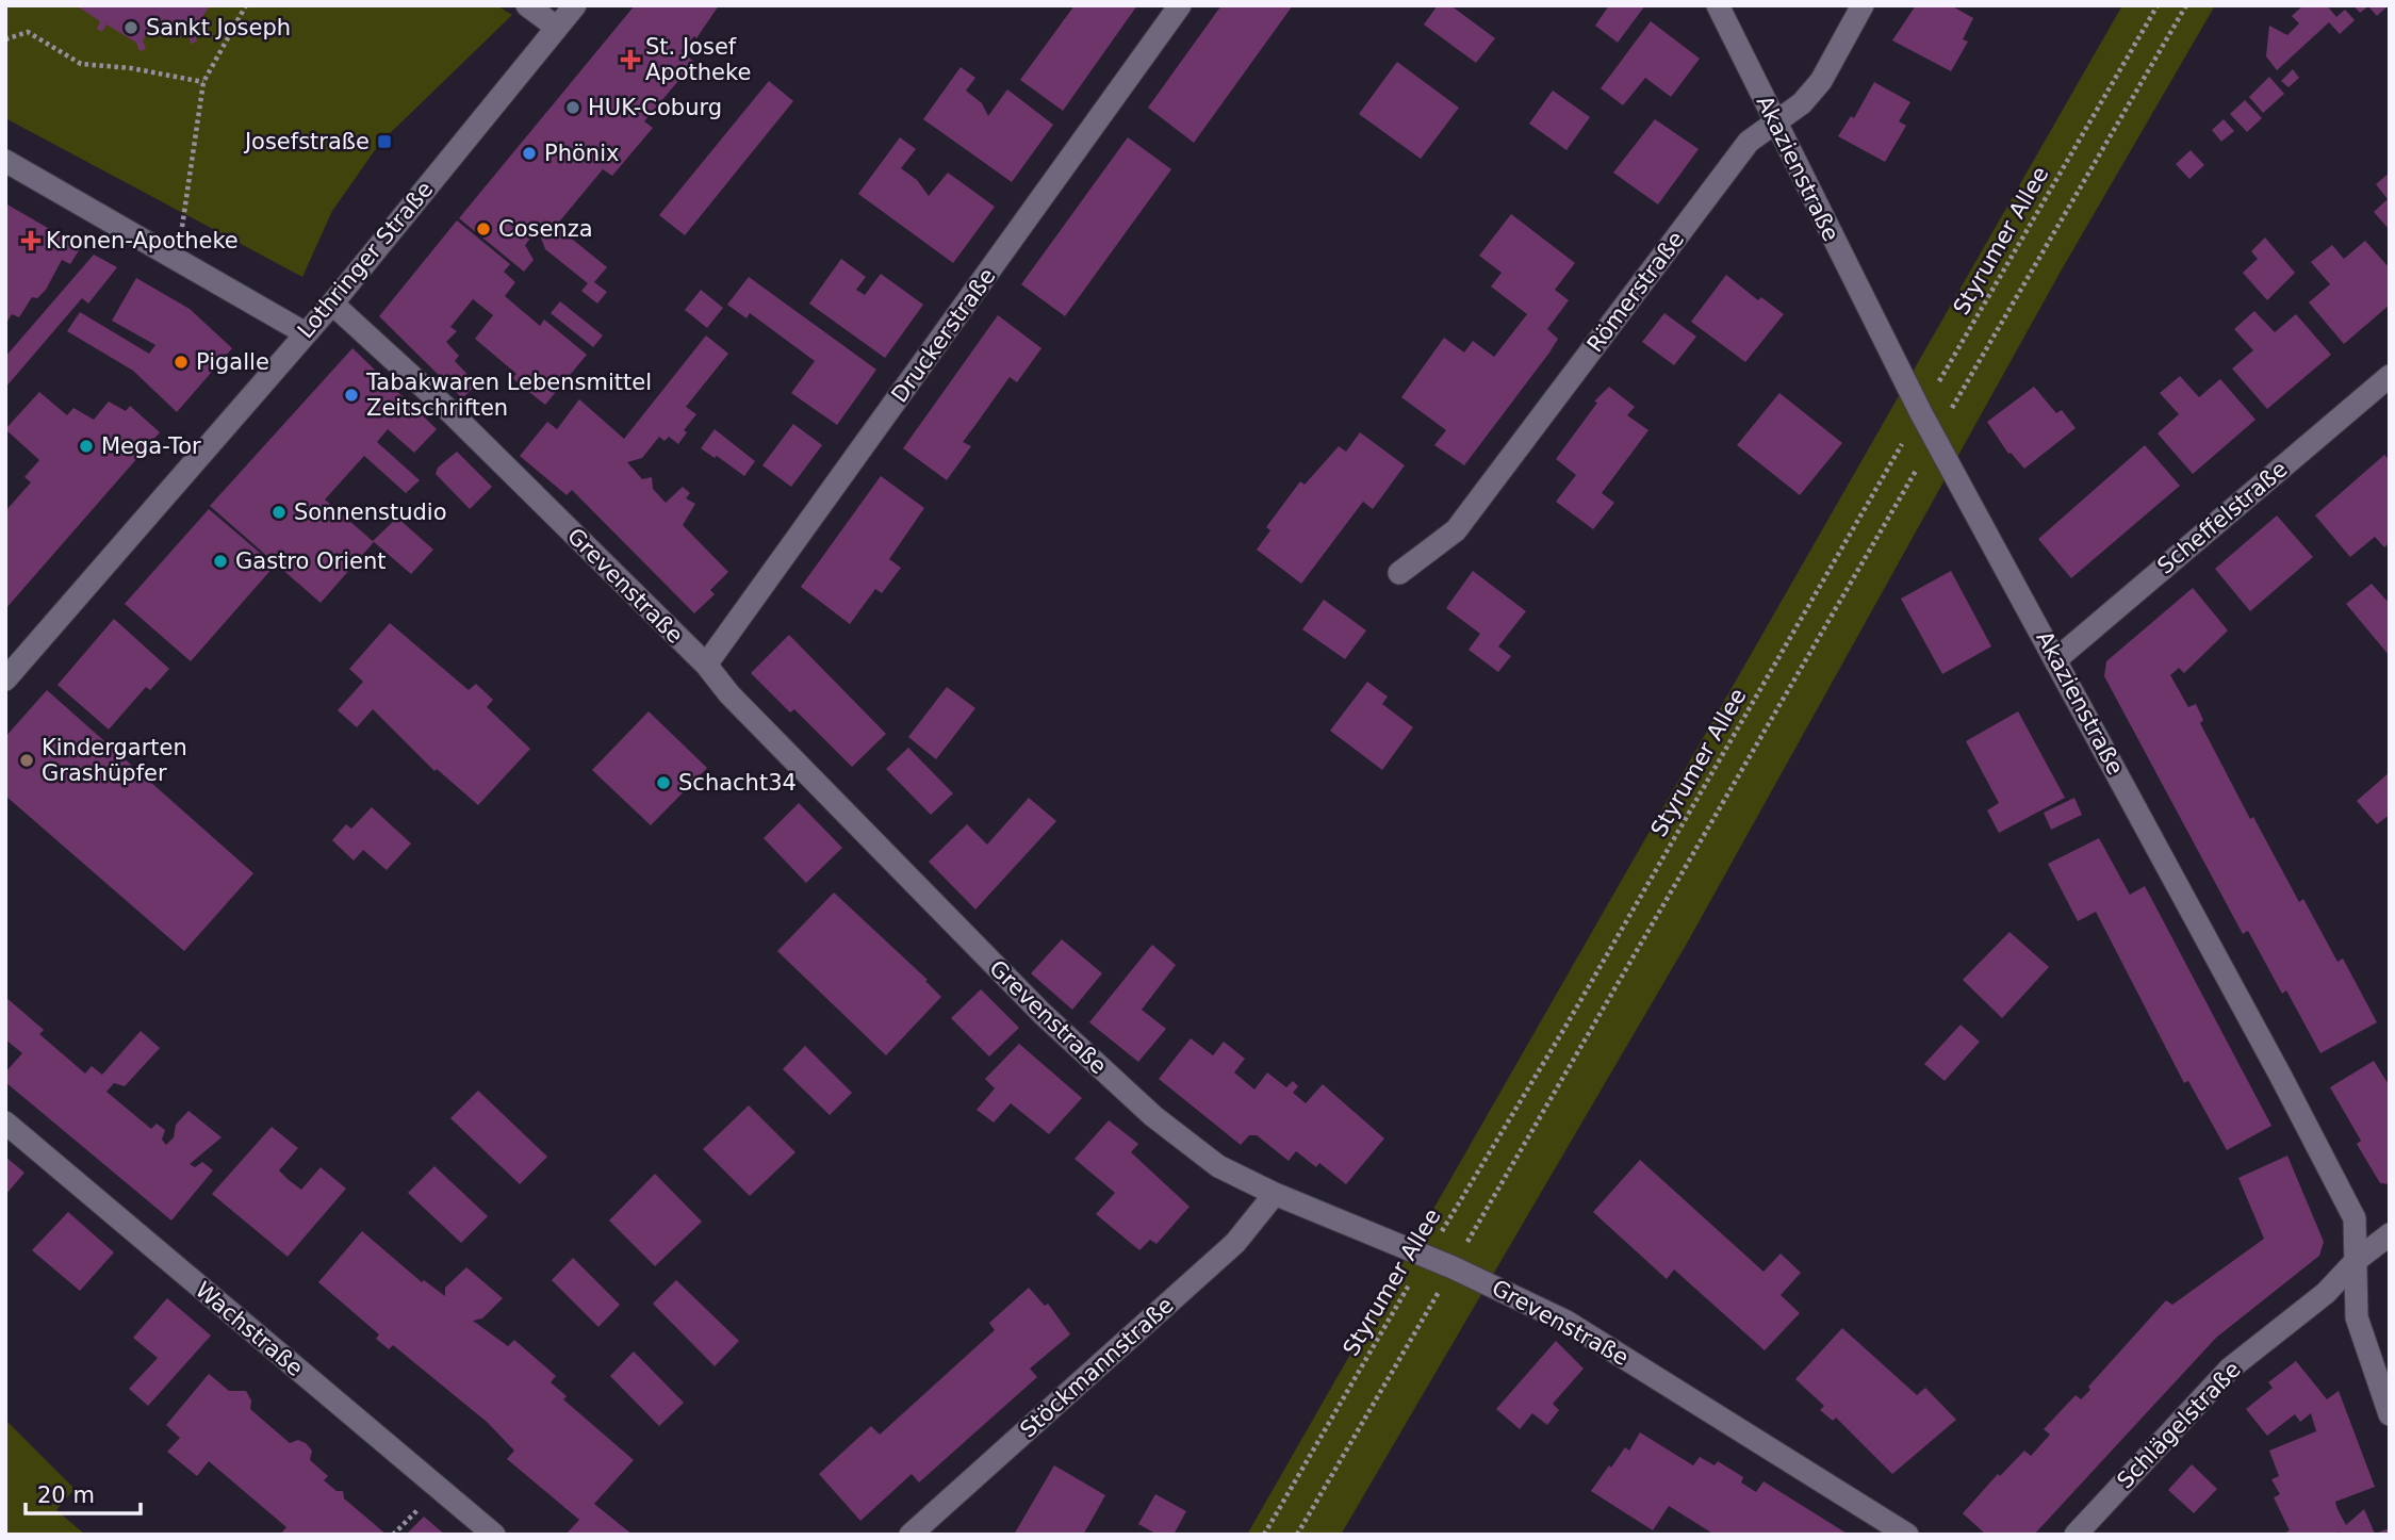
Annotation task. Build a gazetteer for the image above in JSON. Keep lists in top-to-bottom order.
{
  "streets": {
    "street": [
      "Akazienstraße",
      "Lothringer Straße",
      "Römerstraße",
      "Druckerstraße",
      "Scheffelstraße",
      "Grevenstraße",
      "Wachstraße",
      "Stöckmannstraße",
      "Schlägelstraße"
    ],
    "path": ["Styrumer Allee"]
  },
  "crossings": [
    ["Akazienstraße", "Styrumer Allee"],
    ["Akazienstraße", "Römerstraße"],
    ["Akazienstraße", "Scheffelstraße"],
    ["Akazienstraße", "Schlägelstraße"],
    ["Styrumer Allee", "Grevenstraße"],
    ["Lothringer Straße", "Grevenstraße"],
    ["Druckerstraße", "Grevenstraße"],
    ["Grevenstraße", "Stöckmannstraße"]
  ],
  "places": {
    "other": [
      "Sankt Joseph",
      "HUK-Coburg",
      "Phönix",
      "Cosenza",
      "Pigalle",
      "Tabakwaren Lebensmittel Zeitschriften",
      "Mega-Tor",
      "Sonnenstudio",
      "Gastro Orient",
      "Kindergarten Grashüpfer",
      "Schacht34"
    ],
    "health": ["St. Josef Apotheke", "Kronen-Apotheke"],
    "transit": ["Josefstraße"]
  },
  "scale_bar": "20 m"
}
